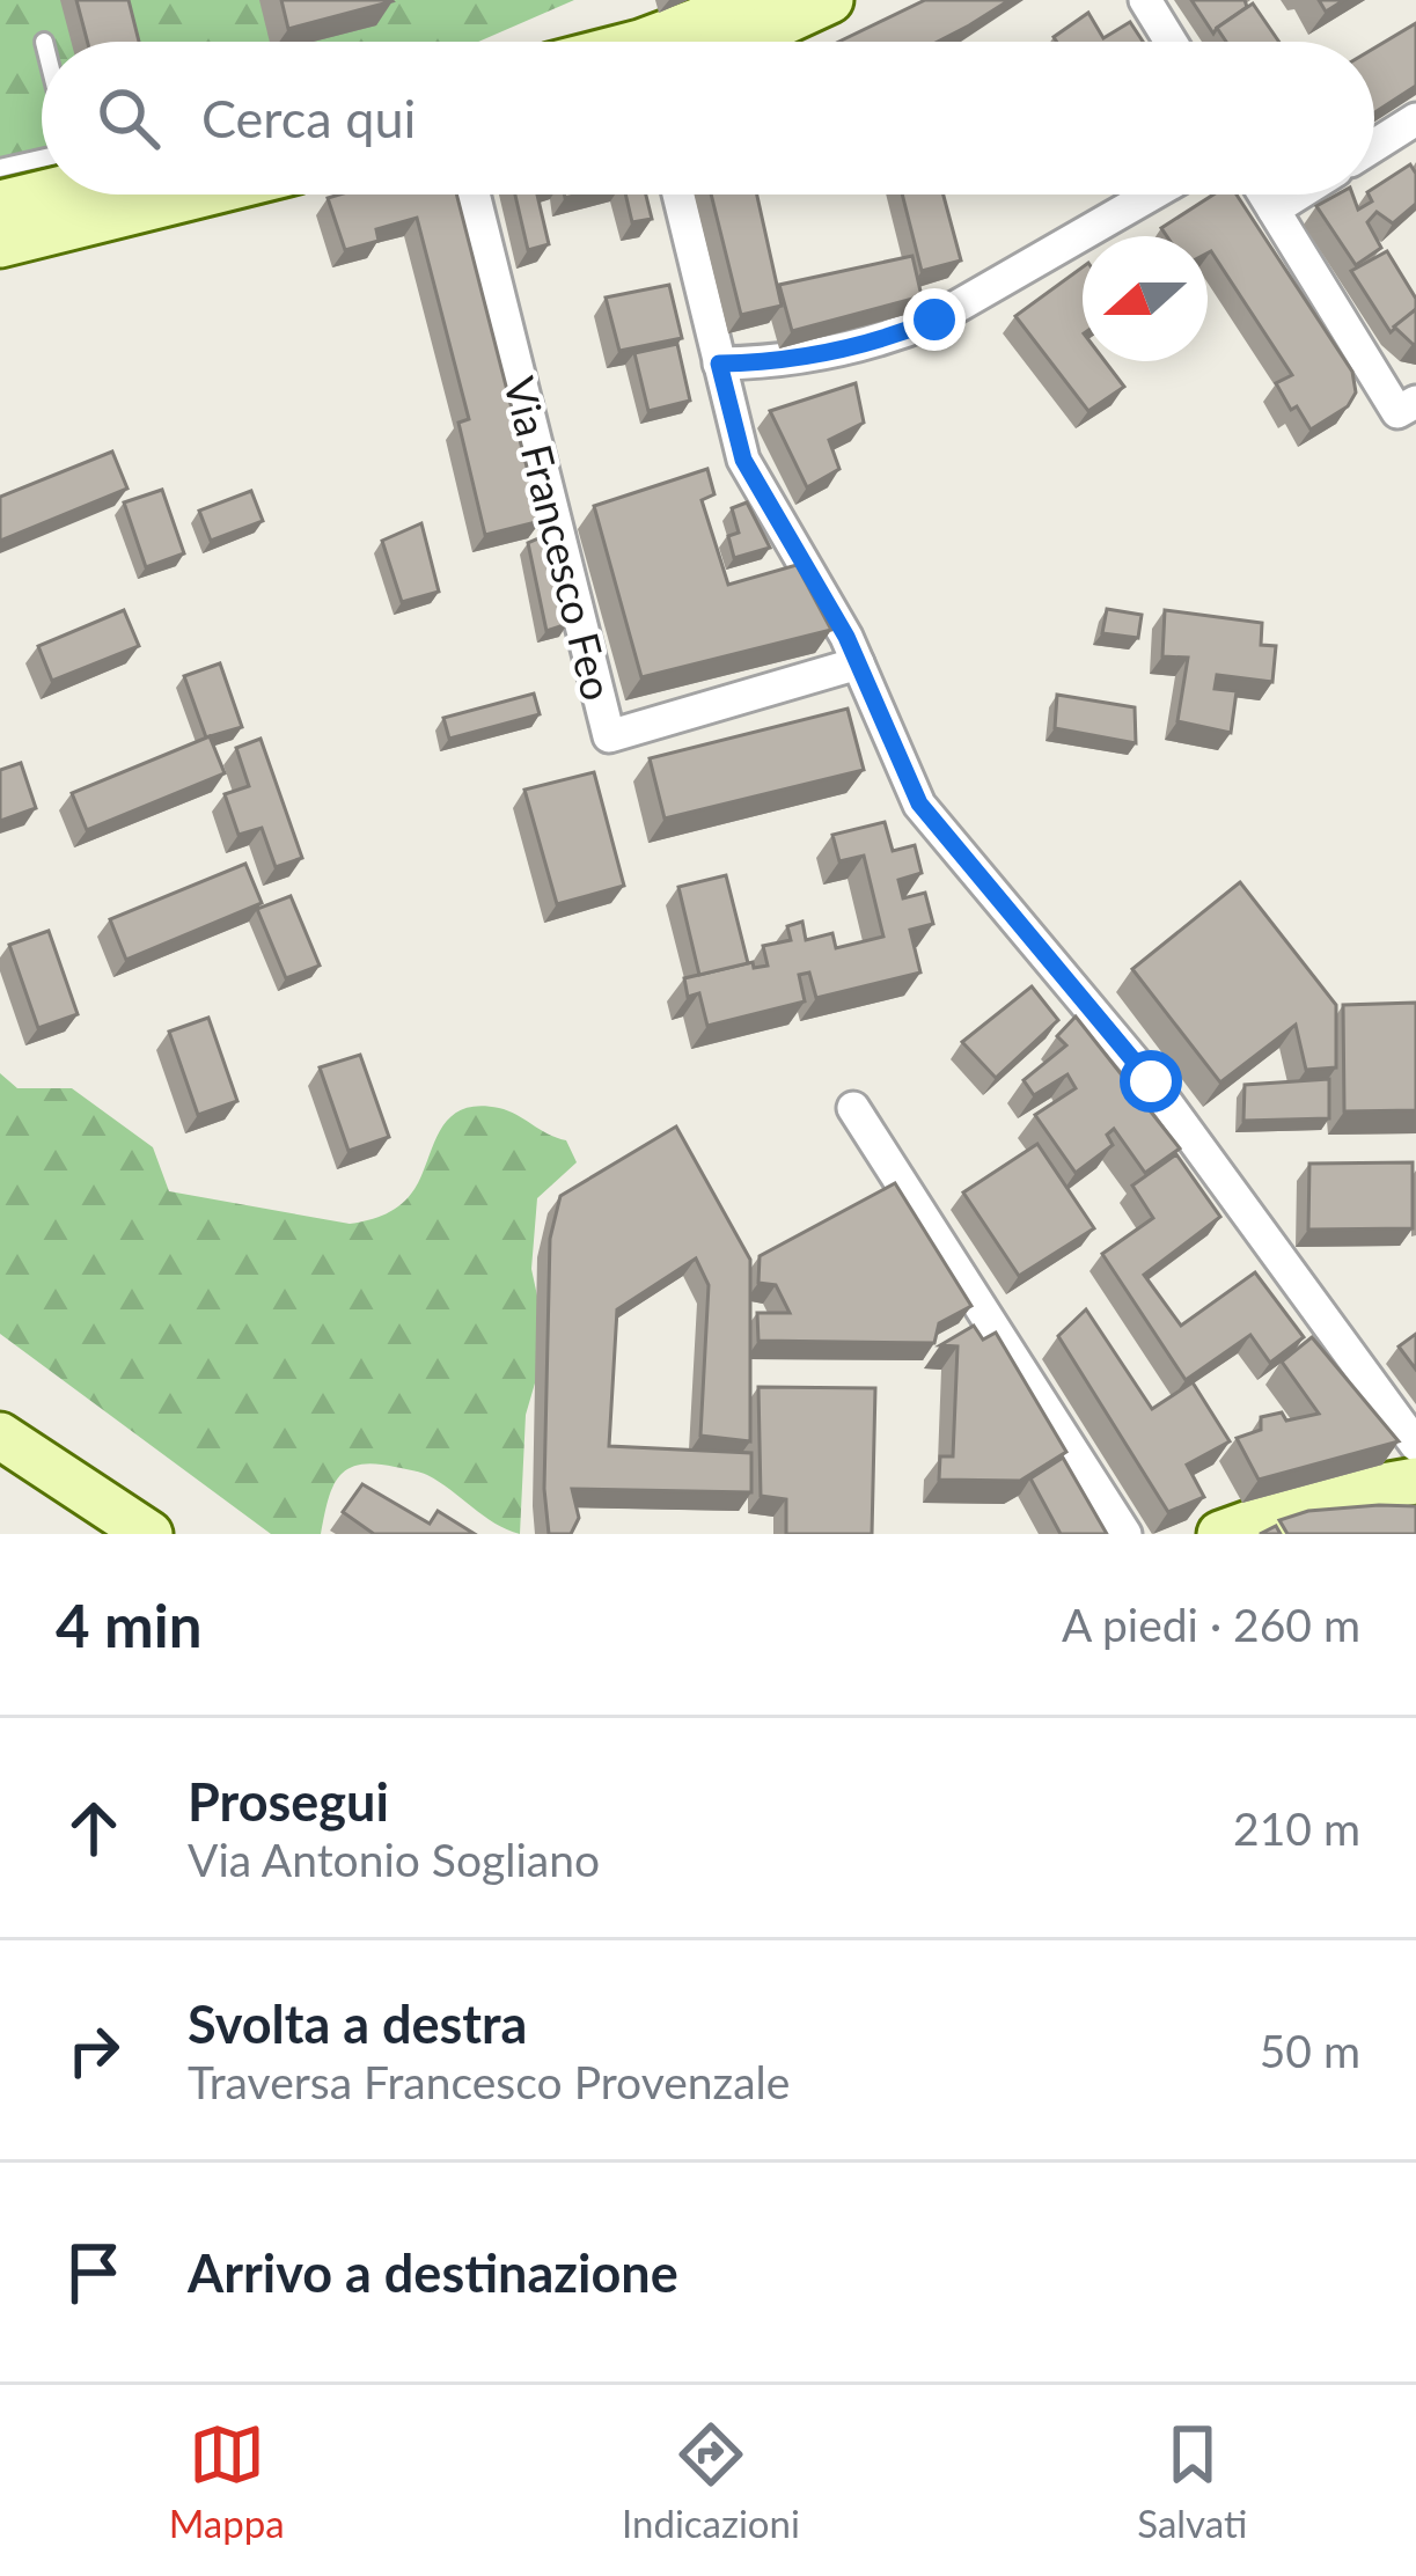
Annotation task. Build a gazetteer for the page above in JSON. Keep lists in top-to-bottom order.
{
  "streets": {
    "street": ["Via Francesco Feo"]
  },
  "north": "left",
  "page": {
    "search": "Cerca qui",
    "heading": ["4 min", "A piedi · 260 m"],
    "list": [
      ["Prosegui", "Via Antonio Sogliano", "210 m"],
      ["Svolta a destra", "Traversa Francesco Provenzale", "50 m"],
      "Arrivo a destinazione"
    ],
    "nav": ["Mappa", "Indicazioni", "Salvati"]
  }
}
